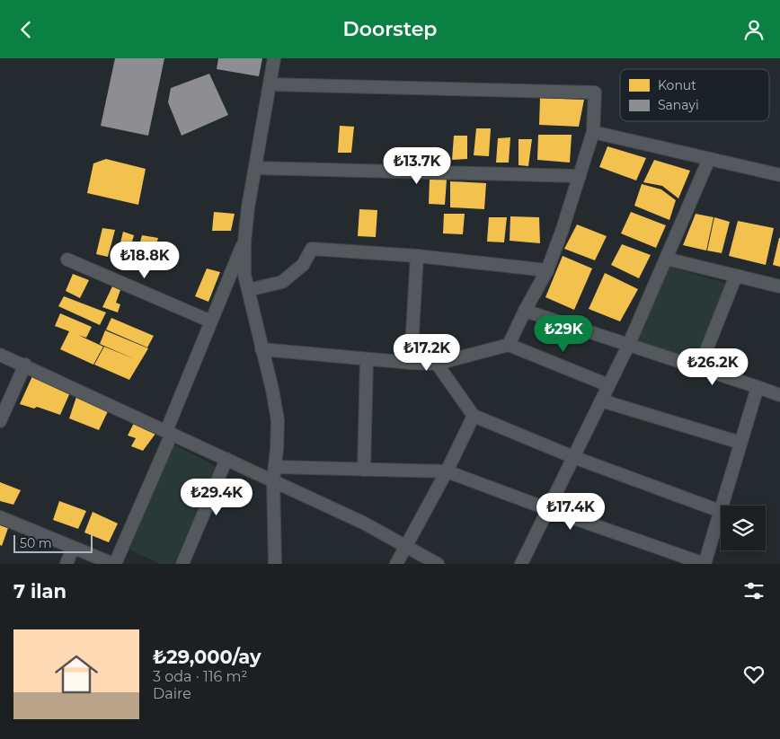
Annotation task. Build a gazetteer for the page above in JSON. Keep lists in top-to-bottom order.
{
  "legend": ["Konut", "Sanayi"],
  "scale_bar": "50 m",
  "page": {
    "header": "Doorstep",
    "price": [
      "₺13.7K",
      "₺18.8K",
      "₺29K",
      "₺17.2K",
      "₺26.2K",
      "₺29.4K",
      "₺17.4K"
    ],
    "scale": "50 m",
    "heading": "7 ilan",
    "list": [
      {
        "name": "₺29,000/ay",
        "note": "3 oda · 116 m² · Daire"
      }
    ]
  }
}
